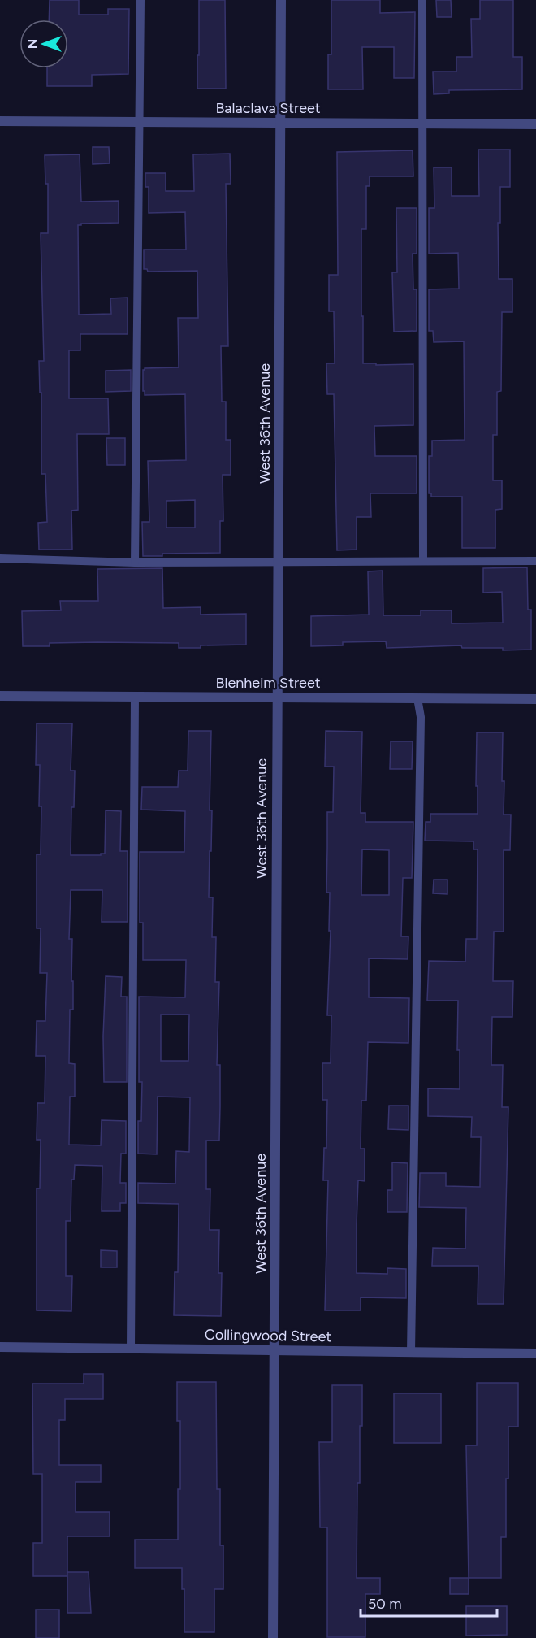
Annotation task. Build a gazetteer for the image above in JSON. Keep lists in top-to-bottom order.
{
  "streets": {
    "street": [
      "Balaclava Street",
      "West 36th Avenue",
      "Blenheim Street",
      "Collingwood Street"
    ]
  },
  "crossings": [
    ["Balaclava Street", "West 36th Avenue"],
    ["West 36th Avenue", "Blenheim Street"],
    ["West 36th Avenue", "Collingwood Street"]
  ],
  "scale_bar": "50 m",
  "north": "left"
}
